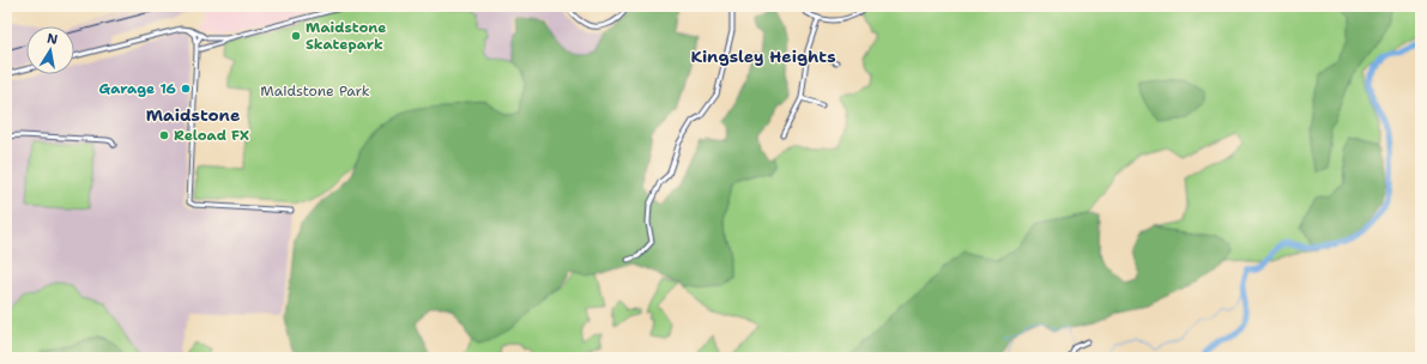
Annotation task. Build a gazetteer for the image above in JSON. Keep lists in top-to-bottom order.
{
  "districts": ["Kingsley Heights", "Maidstone"],
  "parks": ["Maidstone Park"],
  "places": ["Maidstone Skatepark", "Garage 16", "Reload FX"],
  "north": "top"
}
